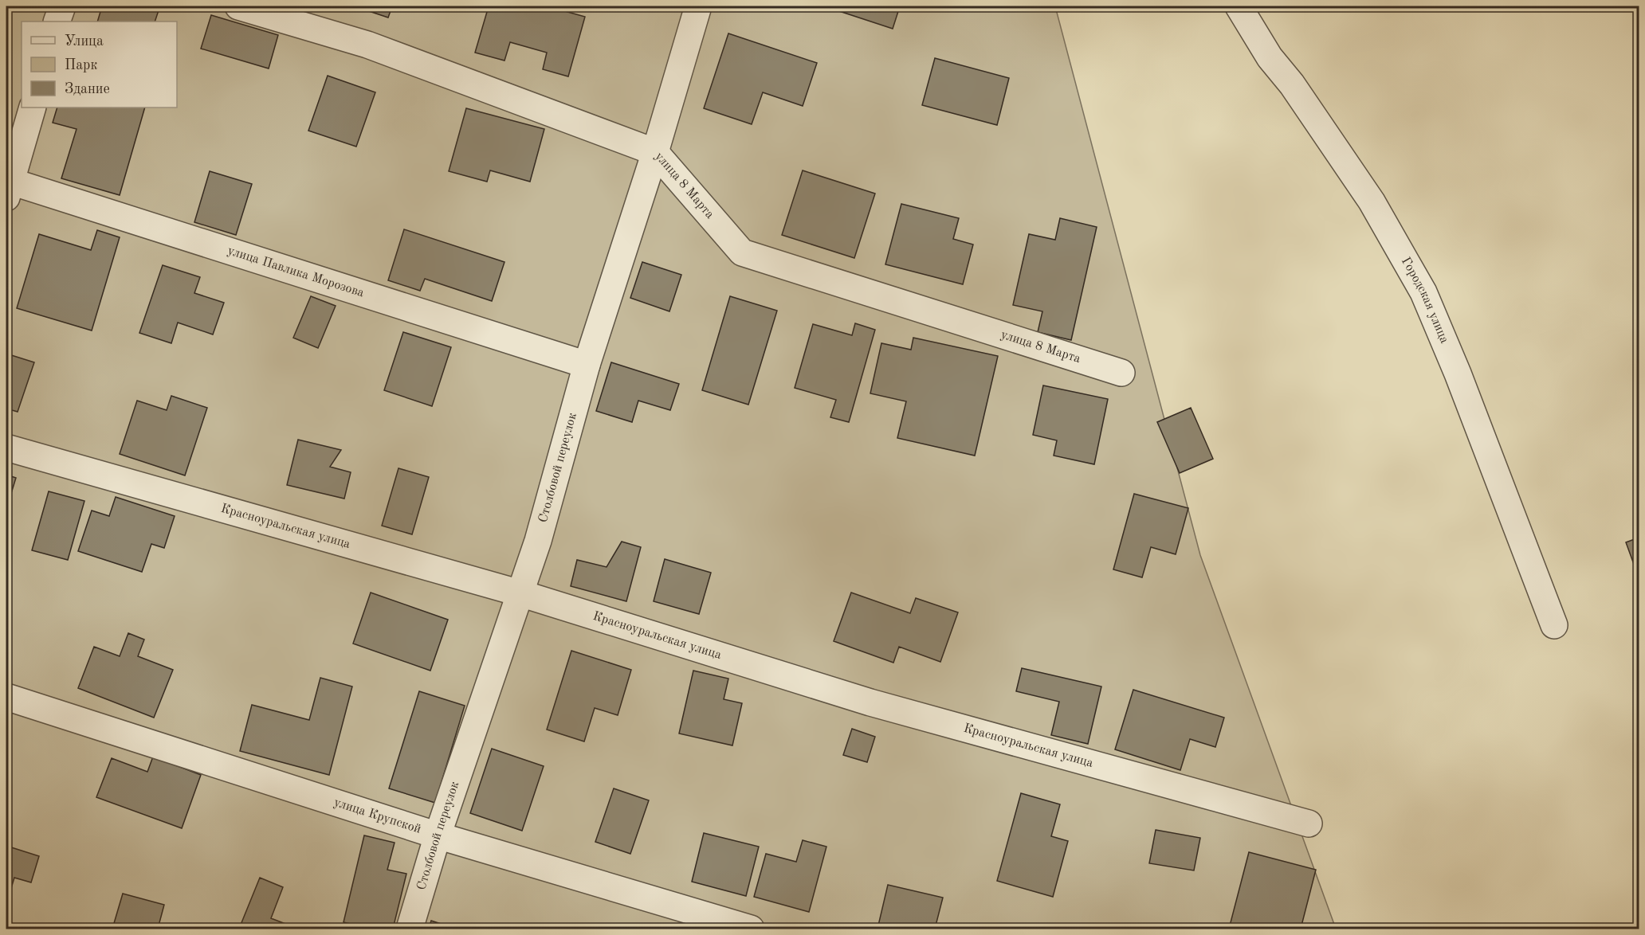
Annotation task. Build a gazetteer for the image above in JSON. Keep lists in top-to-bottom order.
{
  "streets": {
    "street": [
      "улица 8 Марта",
      "улица Павлика Морозова",
      "Городская улица",
      "Столбовой переулок",
      "Красноуральская улица",
      "улица Крупской"
    ]
  },
  "crossings": [
    ["улица 8 Марта", "Столбовой переулок"],
    ["улица Павлика Морозова", "Столбовой переулок"],
    ["Столбовой переулок", "Красноуральская улица"],
    ["Столбовой переулок", "улица Крупской"]
  ],
  "legend": ["Улица", "Парк", "Здание"]
}
